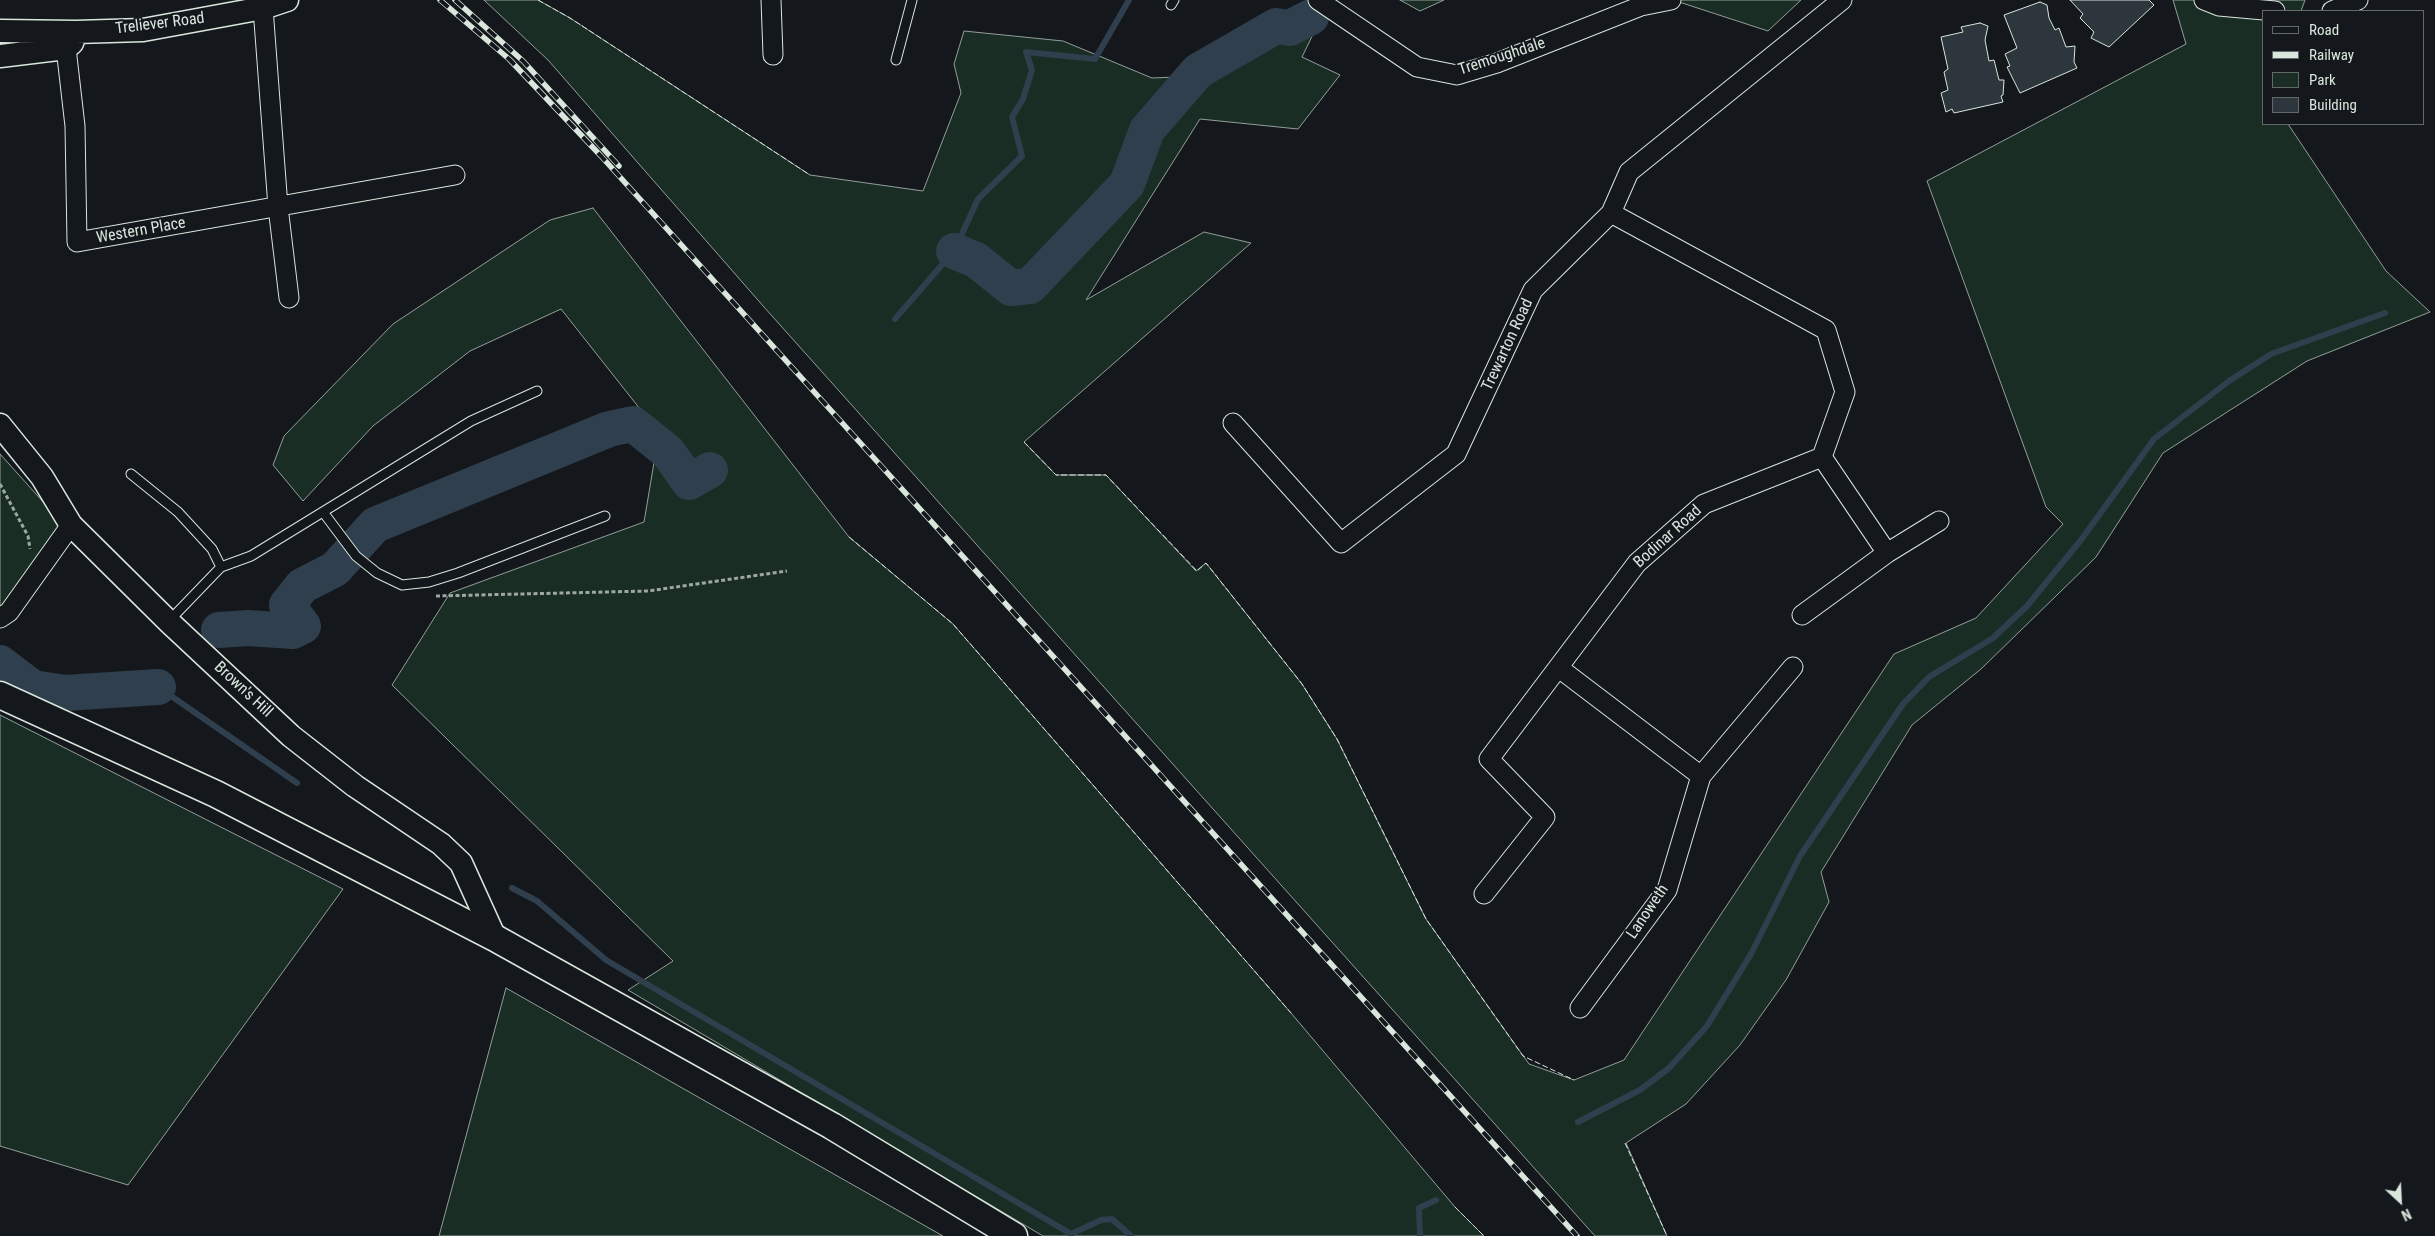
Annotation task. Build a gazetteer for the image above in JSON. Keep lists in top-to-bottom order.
{
  "streets": {
    "street": [
      "Treliever Road",
      "Tremoughdale",
      "Western Place",
      "Trewarton Road",
      "Bodinar Road",
      "Brown's Hill",
      "Lanoweth"
    ]
  },
  "crossings": [
    ["Treliever Road", "Western Place"]
  ],
  "legend": [
    "Road",
    "Railway",
    "Park",
    "Building"
  ],
  "north": "bottom right"
}
